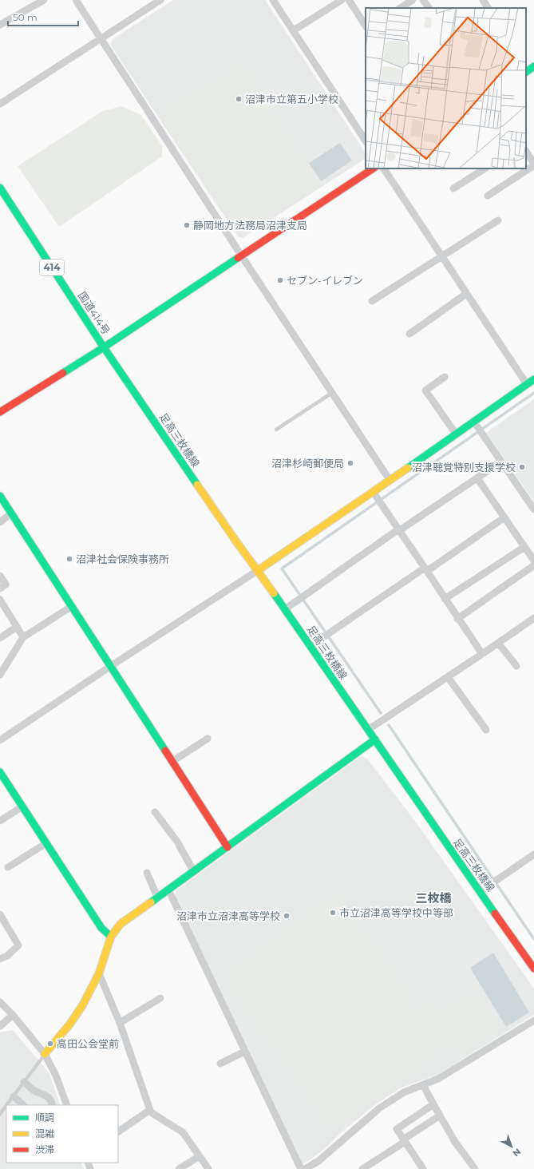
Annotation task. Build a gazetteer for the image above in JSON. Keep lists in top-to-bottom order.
{
  "streets": {
    "main road": ["414", "国道414号", "足高三枚橋線"]
  },
  "crossings": [
    ["国道414号", "足高三枚橋線"]
  ],
  "districts": ["三枚橋"],
  "places": [
    "沼津市立第五小学校",
    "静岡地方法務局沼津支局",
    "セブン-イレブン",
    "沼津杉崎郵便局",
    "沼津聴覚特別支援学校",
    "沼津社会保険事務所",
    "市立沼津高等学校中等部",
    "沼津市立沼津高等学校",
    "高田公会堂前"
  ],
  "legend": ["順調", "混雑", "渋滞"],
  "scale_bar": "50 m",
  "north": "bottom right"
}
